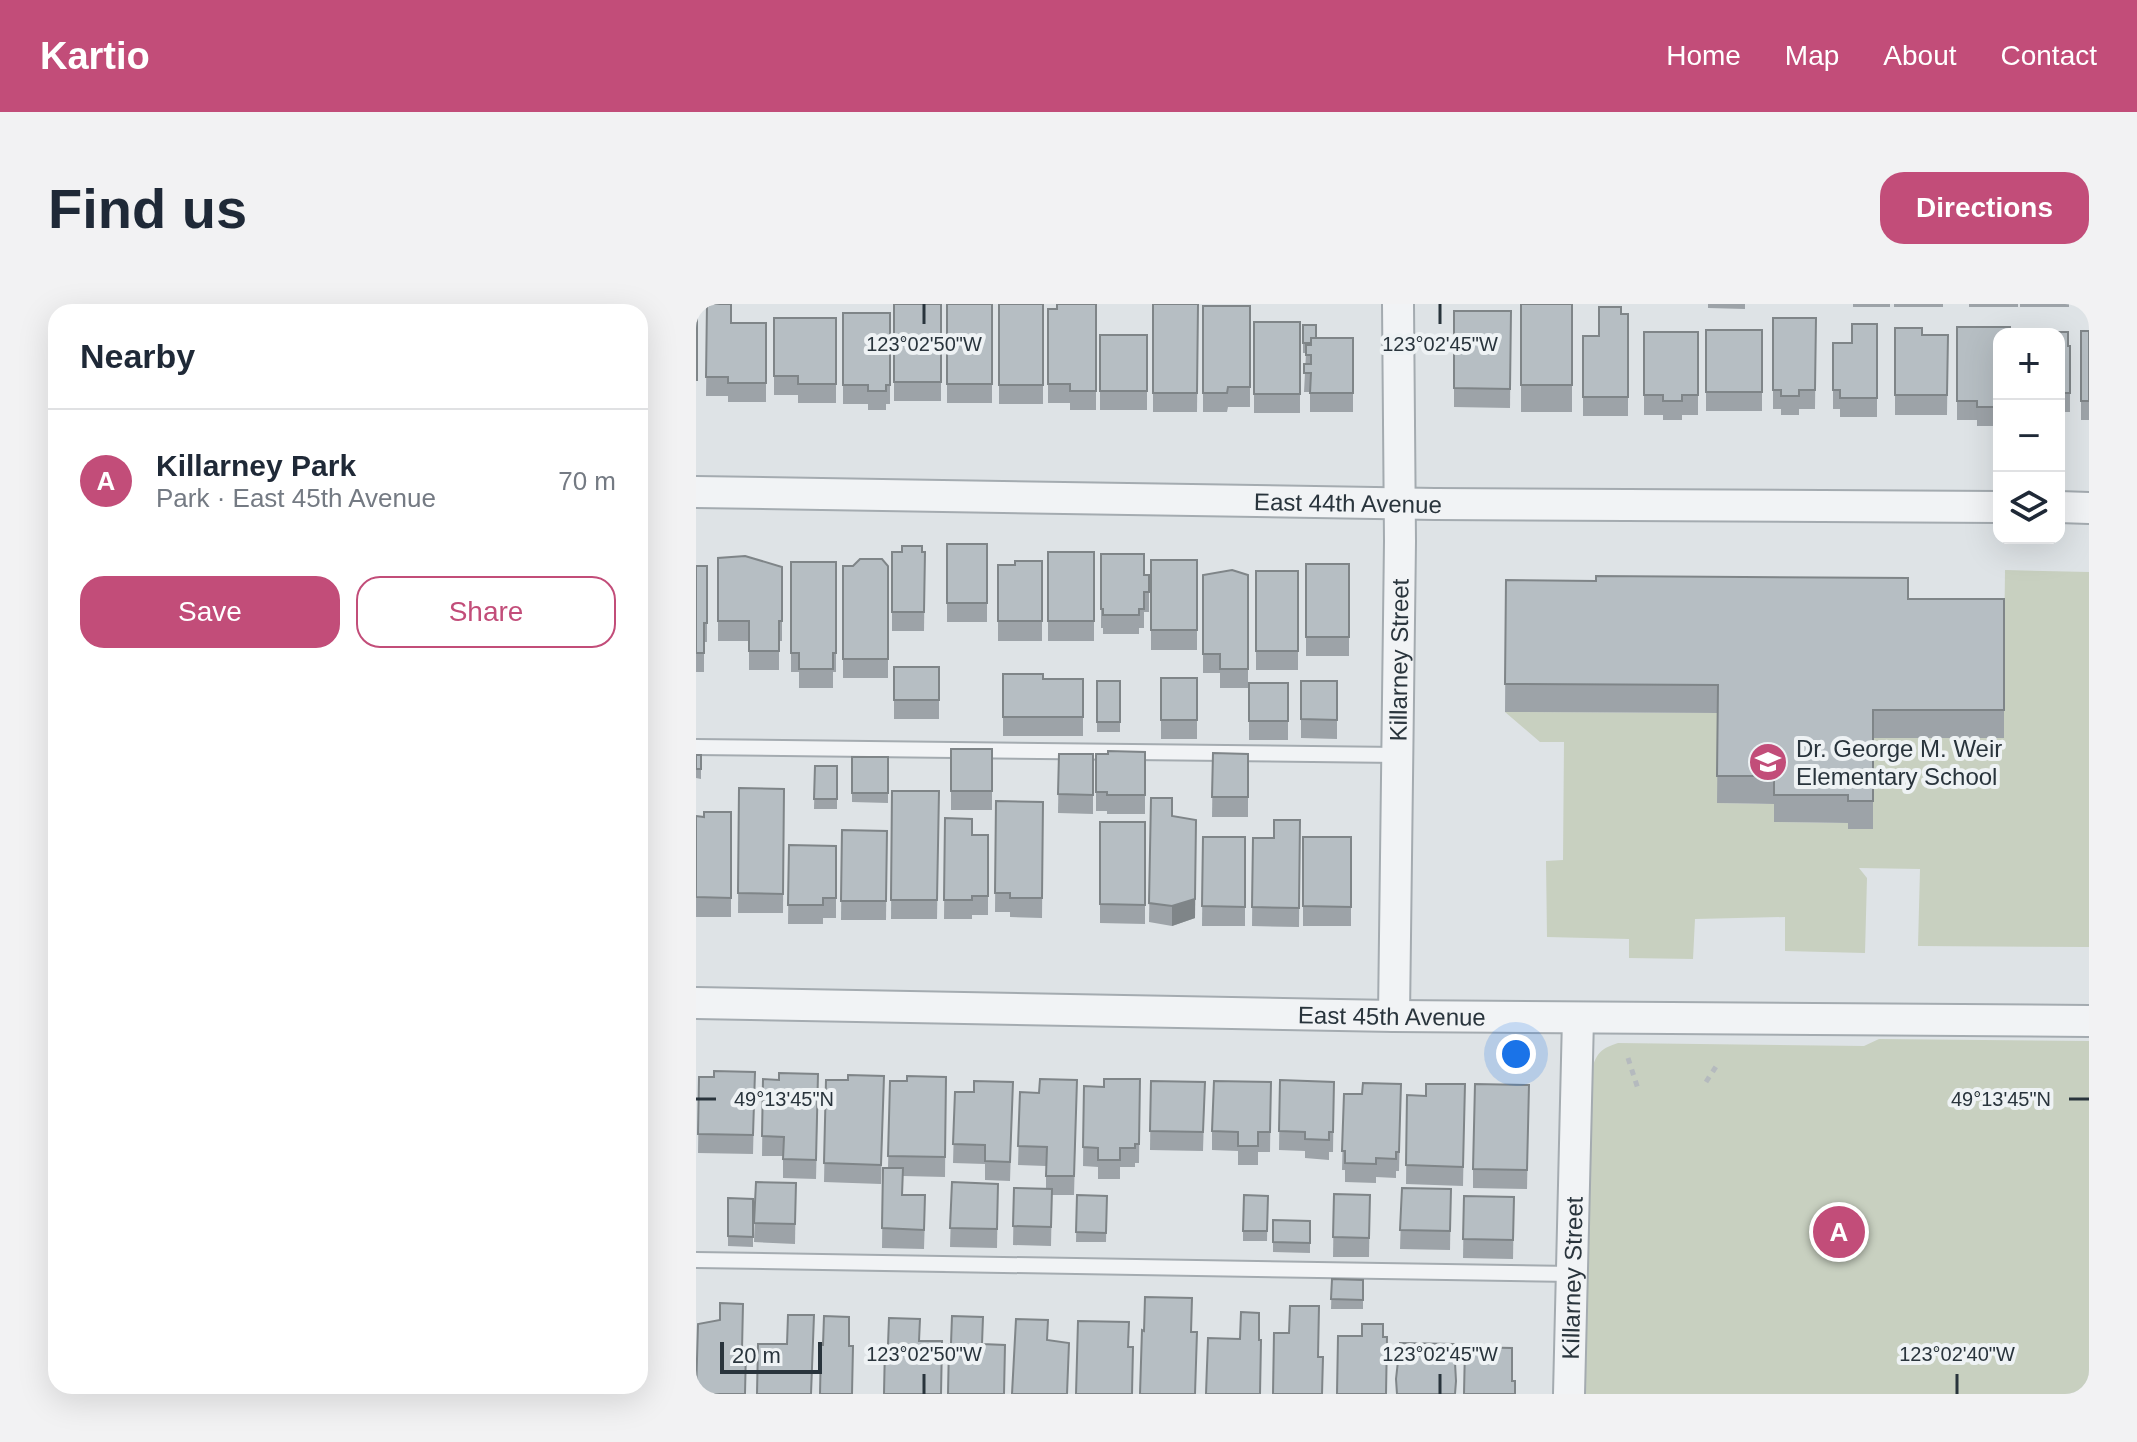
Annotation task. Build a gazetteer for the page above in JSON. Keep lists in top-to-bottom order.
{
  "streets": {
    "street": ["East 44th Avenue", "Killarney Street", "East 45th Avenue"]
  },
  "crossings": [
    ["East 44th Avenue", "Killarney Street"],
    ["Killarney Street", "East 45th Avenue"]
  ],
  "places": {
    "school or university": ["Dr. George M. Weir Elementary School"]
  },
  "scale_bar": "20 m",
  "page": {
    "header": "Kartio",
    "nav": [
      "Home",
      "Map",
      "About",
      "Contact"
    ],
    "buttons": [
      "Directions",
      ["Save", "Share"]
    ],
    "title": "Find us",
    "heading": "Nearby",
    "map_buttons": ["+", "−"],
    "list": [
      {
        "mark": "A",
        "name": "Killarney Park",
        "note": "Park · East 45th Avenue",
        "value": "70 m"
      }
    ],
    "pins": "A",
    "scale": "20 m"
  },
  "coordinates": [
    "123°02'50\"W",
    "123°02'45\"W",
    "49°13'45\"N",
    "123°02'40\"W"
  ]
}
